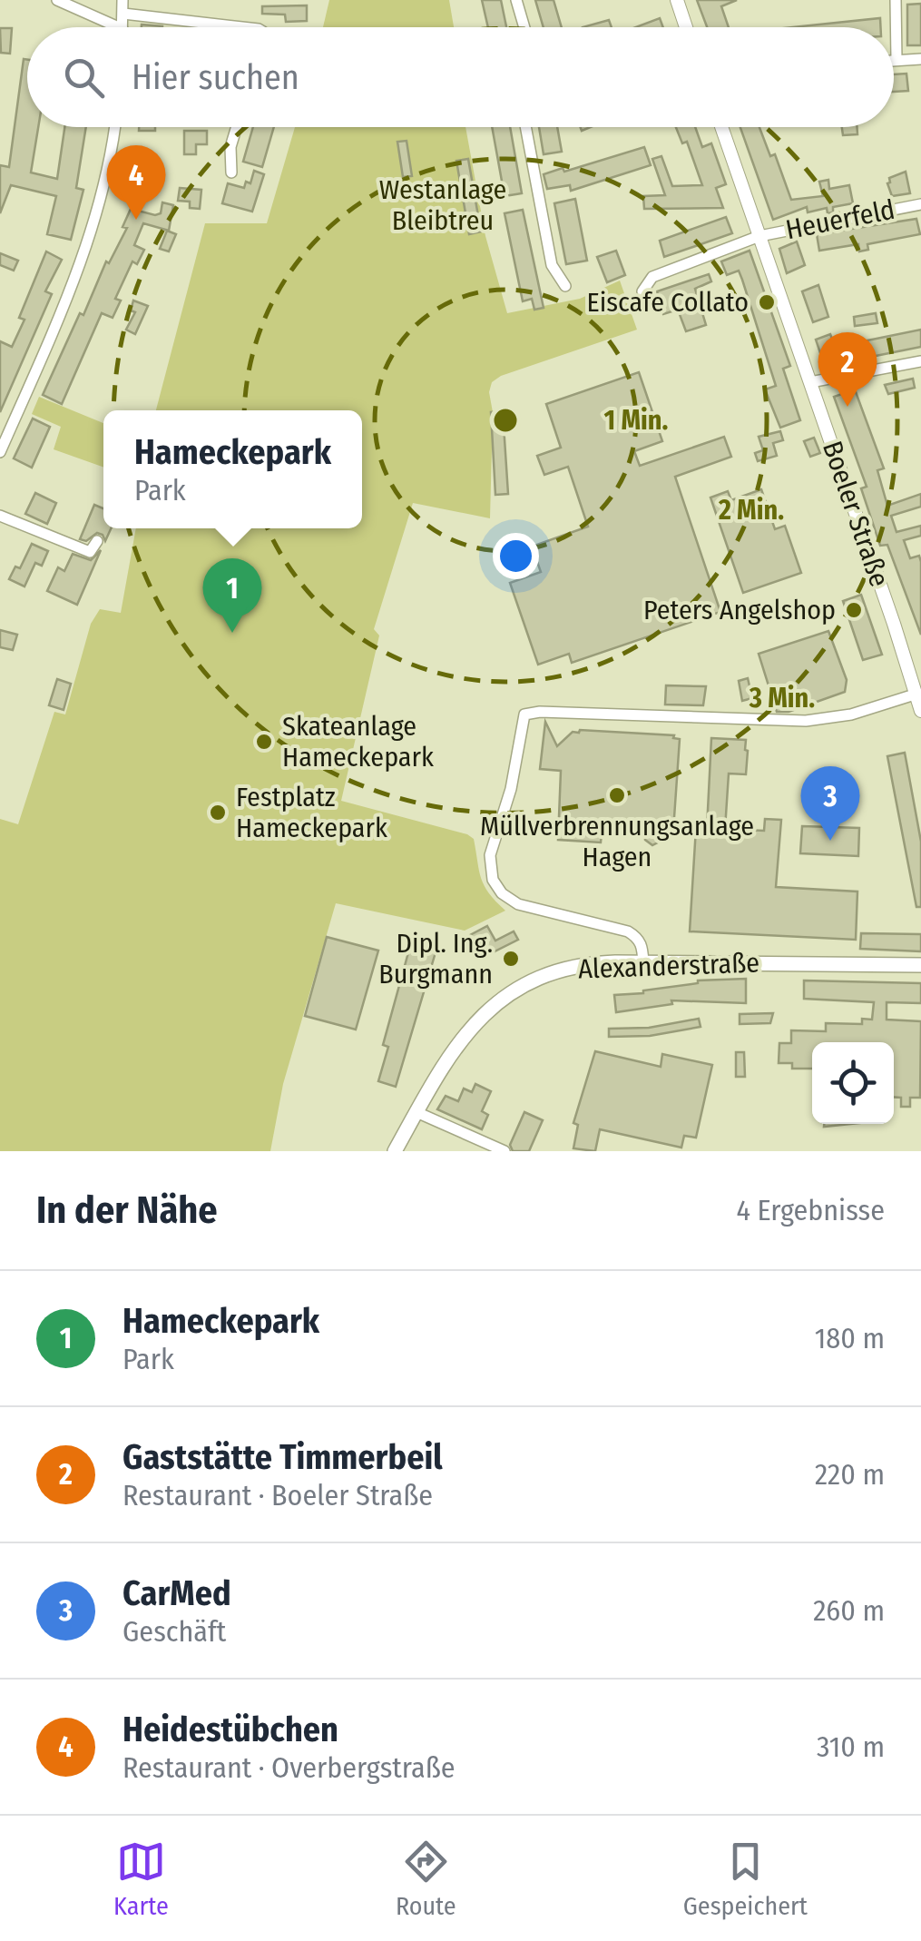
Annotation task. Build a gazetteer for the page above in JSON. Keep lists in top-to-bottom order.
{
  "streets": {
    "main road": ["Alexanderstraße"],
    "street": ["Heuerfeld", "Boeler Straße"]
  },
  "crossings": [
    ["Heuerfeld", "Boeler Straße"]
  ],
  "parks": ["Westanlage Bleibtreu"],
  "places": [
    "Eiscafe Collato",
    "Peters Angelshop",
    "Skateanlage Hameckepark",
    "Müllverbrennungsanlage Hagen",
    "Festplatz Hameckepark",
    "Dipl. Ing. Burgmann"
  ],
  "page": {
    "search": "Hier suchen",
    "pins": [
      "4",
      "2",
      "1",
      "3"
    ],
    "popup": ["Hameckepark", "Park"],
    "heading": ["In der Nähe", "4 Ergebnisse"],
    "list": [
      {
        "mark": "1",
        "name": "Hameckepark",
        "note": "Park",
        "value": "180 m"
      },
      {
        "mark": "2",
        "name": "Gaststätte Timmerbeil",
        "note": "Restaurant · Boeler Straße",
        "value": "220 m"
      },
      {
        "mark": "3",
        "name": "CarMed",
        "note": "Geschäft",
        "value": "260 m"
      },
      {
        "mark": "4",
        "name": "Heidestübchen",
        "note": "Restaurant · Overbergstraße",
        "value": "310 m"
      }
    ],
    "nav": ["Karte", "Route", "Gespeichert"]
  },
  "rings": ["1 Min.", "2 Min.", "3 Min."]
}
